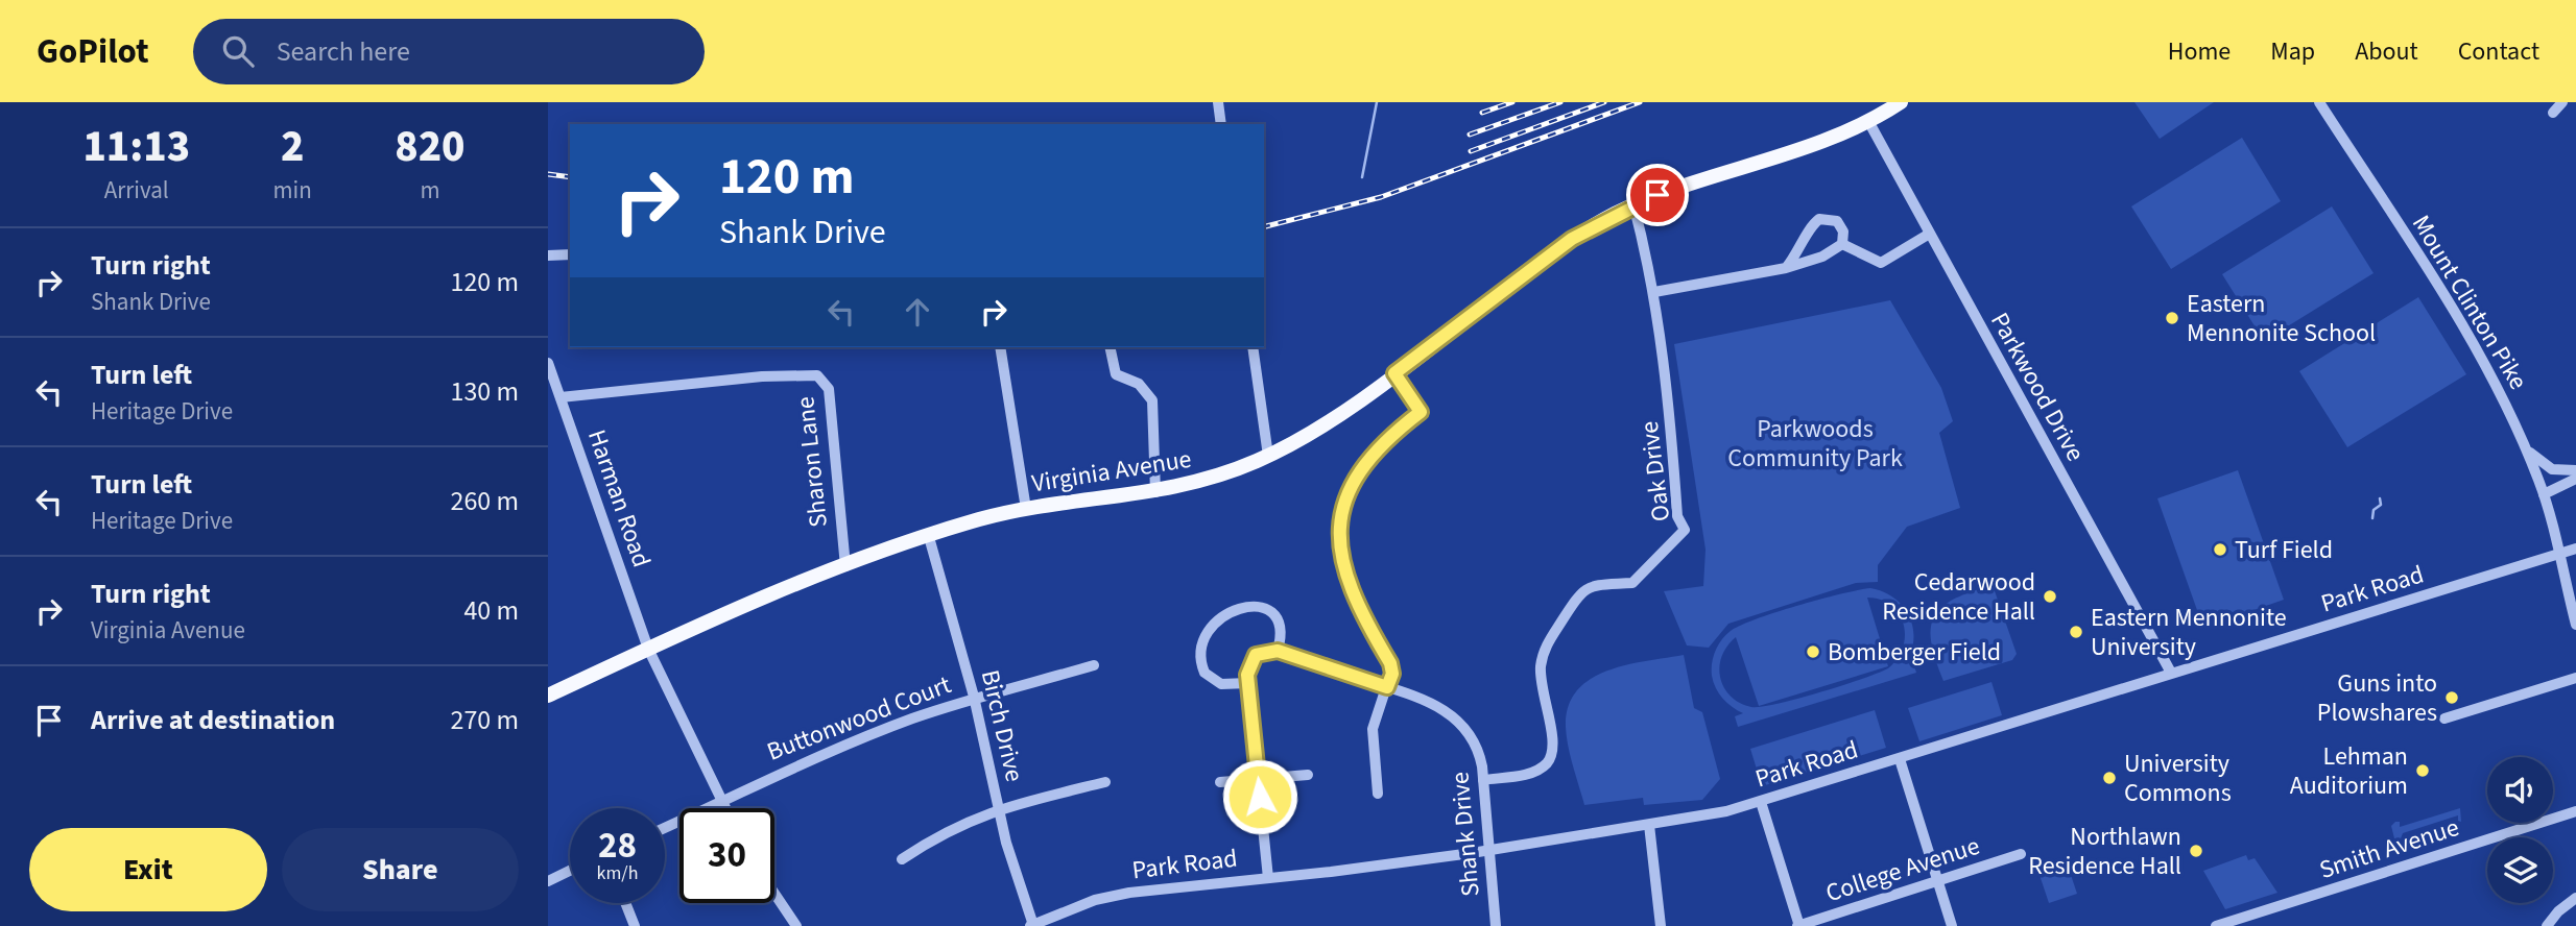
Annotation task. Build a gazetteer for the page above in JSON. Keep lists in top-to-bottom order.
{
  "streets": {
    "main road": ["Virginia Avenue"],
    "street": [
      "Mount Clinton Pike",
      "Parkwood Drive",
      "Sharon Lane",
      "Oak Drive",
      "Harman Road",
      "Park Road",
      "Buttonwood Court",
      "Birch Drive",
      "Shank Drive",
      "Smith Avenue",
      "College Avenue"
    ]
  },
  "crossings": [
    ["Mount Clinton Pike", "Park Road"],
    ["Parkwood Drive", "Virginia Avenue"],
    ["Parkwood Drive", "Park Road"],
    ["Sharon Lane", "Virginia Avenue"],
    ["Sharon Lane", "Harman Road"],
    ["Virginia Avenue", "Oak Drive"],
    ["Virginia Avenue", "Harman Road"],
    ["Virginia Avenue", "Birch Drive"],
    ["Oak Drive", "Shank Drive"],
    ["Harman Road", "Buttonwood Court"],
    ["Park Road", "Birch Drive"],
    ["Park Road", "Shank Drive"],
    ["Buttonwood Court", "Birch Drive"]
  ],
  "parks": ["Parkwoods Community Park"],
  "places": [
    "Eastern Mennonite School",
    "Turf Field",
    "Cedarwood Residence Hall",
    "Eastern Mennonite University",
    "Bomberger Field",
    "Guns into Plowshares",
    "Lehman Auditorium",
    "University Commons",
    "Northlawn Residence Hall"
  ],
  "page": {
    "header": "GoPilot",
    "search": "Search here",
    "nav": [
      "Home",
      "Map",
      "About",
      "Contact"
    ],
    "eta": [
      "11:13",
      "Arrival",
      "2",
      "min",
      "820",
      "m"
    ],
    "turn": ["120 m", "Shank Drive"],
    "list": [
      {
        "name": "Turn right",
        "note": "Shank Drive",
        "value": "120 m"
      },
      {
        "name": "Turn left",
        "note": "Heritage Drive",
        "value": "130 m"
      },
      {
        "name": "Turn left",
        "note": "Heritage Drive",
        "value": "260 m"
      },
      {
        "name": "Turn right",
        "note": "Virginia Avenue",
        "value": "40 m"
      },
      {
        "name": "Arrive at destination",
        "value": "270 m"
      }
    ],
    "speed": "28 km/h",
    "limit": "30",
    "buttons": ["Exit", "Share"]
  }
}
